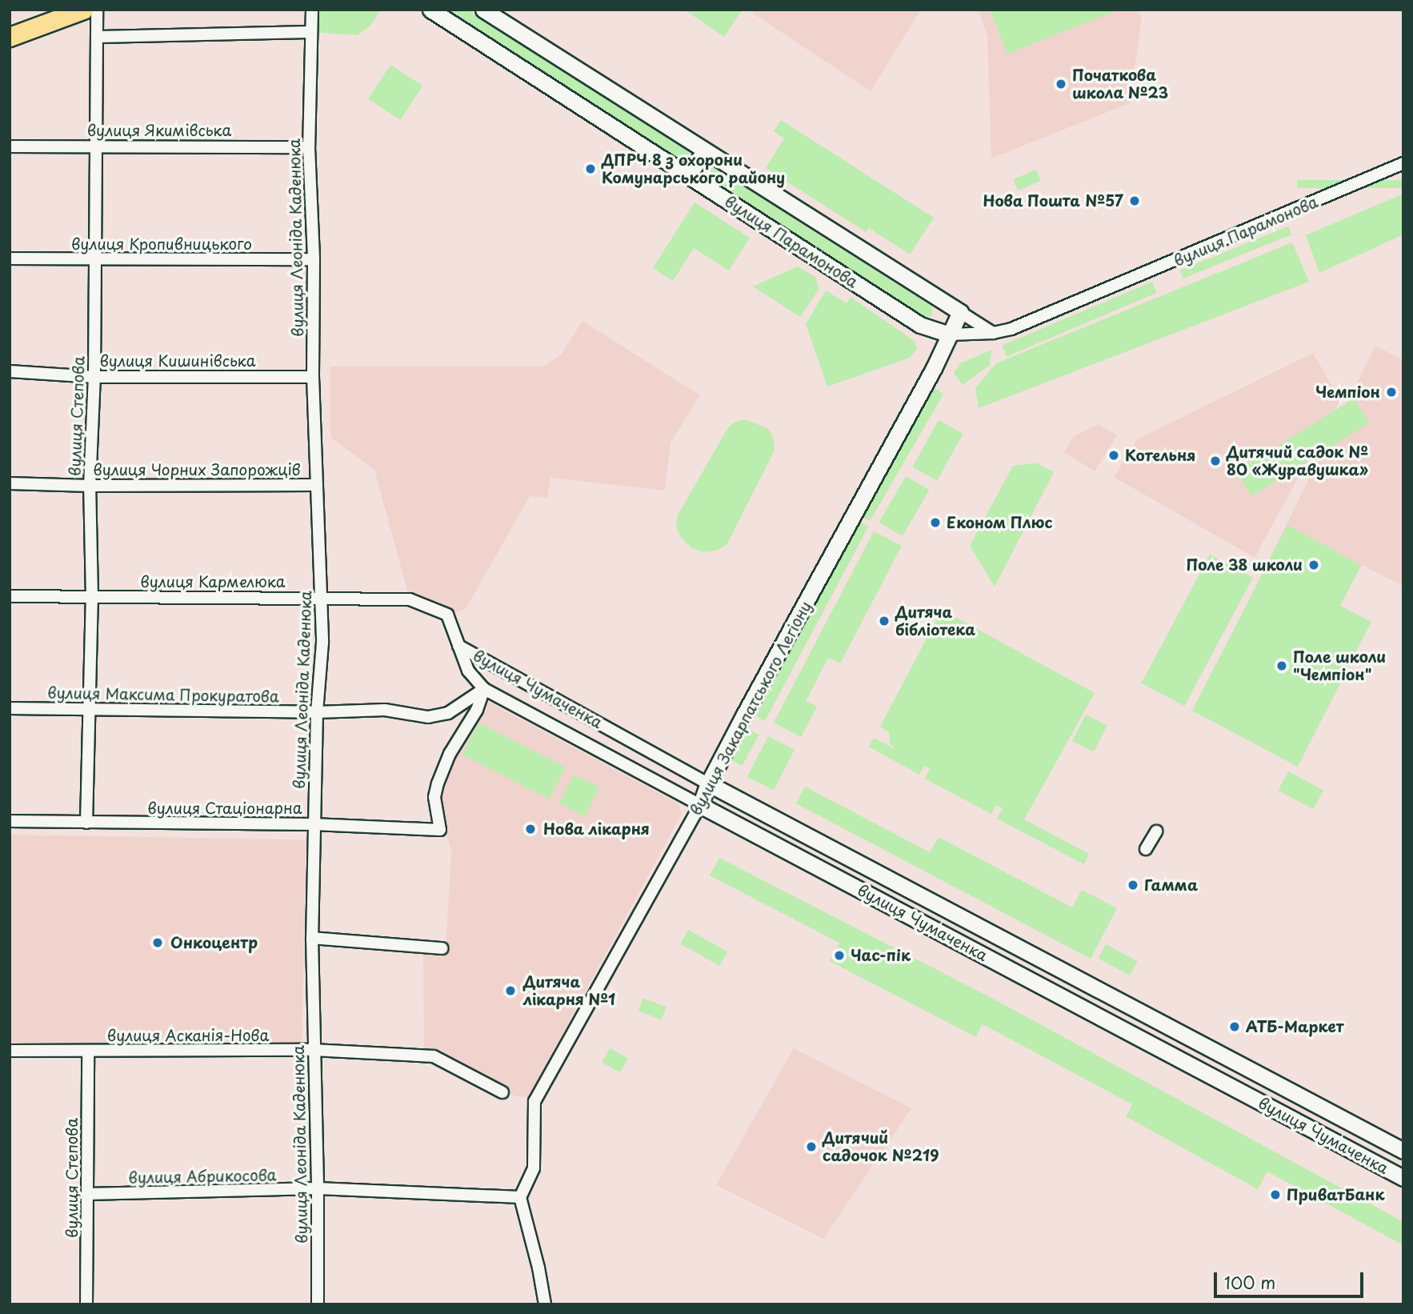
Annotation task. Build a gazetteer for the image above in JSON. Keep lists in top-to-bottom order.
{
  "streets": {
    "street": [
      "вулиця Якимівська",
      "вулиця Парамонова",
      "вулиця Леоніда Каденюка",
      "вулиця Кропивницького",
      "вулиця Кишинівська",
      "вулиця Степова",
      "вулиця Чорних Запорожців",
      "вулиця Кармелюка",
      "вулиця Чумаченка",
      "вулиця Максима Прокуратова",
      "вулиця Закарпатського Легіону",
      "вулиця Стаціонарна",
      "вулиця Асканія-Нова",
      "вулиця Абрикосова"
    ]
  },
  "crossings": [
    ["вулиця Якимівська", "вулиця Леоніда Каденюка"],
    ["вулиця Якимівська", "вулиця Степова"],
    ["вулиця Парамонова", "вулиця Закарпатського Легіону"],
    ["вулиця Леоніда Каденюка", "вулиця Кропивницького"],
    ["вулиця Леоніда Каденюка", "вулиця Кишинівська"],
    ["вулиця Леоніда Каденюка", "вулиця Чорних Запорожців"],
    ["вулиця Леоніда Каденюка", "вулиця Кармелюка"],
    ["вулиця Леоніда Каденюка", "вулиця Максима Прокуратова"],
    ["вулиця Леоніда Каденюка", "вулиця Стаціонарна"],
    ["вулиця Леоніда Каденюка", "вулиця Асканія-Нова"],
    ["вулиця Леоніда Каденюка", "вулиця Абрикосова"],
    ["вулиця Кропивницького", "вулиця Степова"],
    ["вулиця Кишинівська", "вулиця Степова"],
    ["вулиця Степова", "вулиця Чорних Запорожців"],
    ["вулиця Степова", "вулиця Кармелюка"],
    ["вулиця Степова", "вулиця Максима Прокуратова"],
    ["вулиця Степова", "вулиця Стаціонарна"],
    ["вулиця Степова", "вулиця Асканія-Нова"],
    ["вулиця Степова", "вулиця Абрикосова"],
    ["вулиця Кармелюка", "вулиця Чумаченка"],
    ["вулиця Чумаченка", "вулиця Максима Прокуратова"],
    ["вулиця Чумаченка", "вулиця Закарпатського Легіону"],
    ["вулиця Чумаченка", "вулиця Стаціонарна"],
    ["вулиця Максима Прокуратова", "вулиця Стаціонарна"],
    ["вулиця Закарпатського Легіону", "вулиця Абрикосова"]
  ],
  "places": [
    "Початкова школа №23",
    "ДПРЧ 8 з охорони Комунарського району",
    "Нова Пошта №57",
    "Чемпіон",
    "Котельня",
    "Дитячий садок № 80 «Журавушка»",
    "Економ Плюс",
    "Поле 38 школи",
    "Дитяча бібліотека",
    "Поле школи \"Чемпіон\"",
    "Нова лікарня",
    "Гамма",
    "Онкоцентр",
    "Час-пік",
    "Дитяча лікарня №1",
    "АТБ-Маркет",
    "Дитячий садочок №219",
    "ПриватБанк"
  ],
  "scale_bar": "100 m"
}
